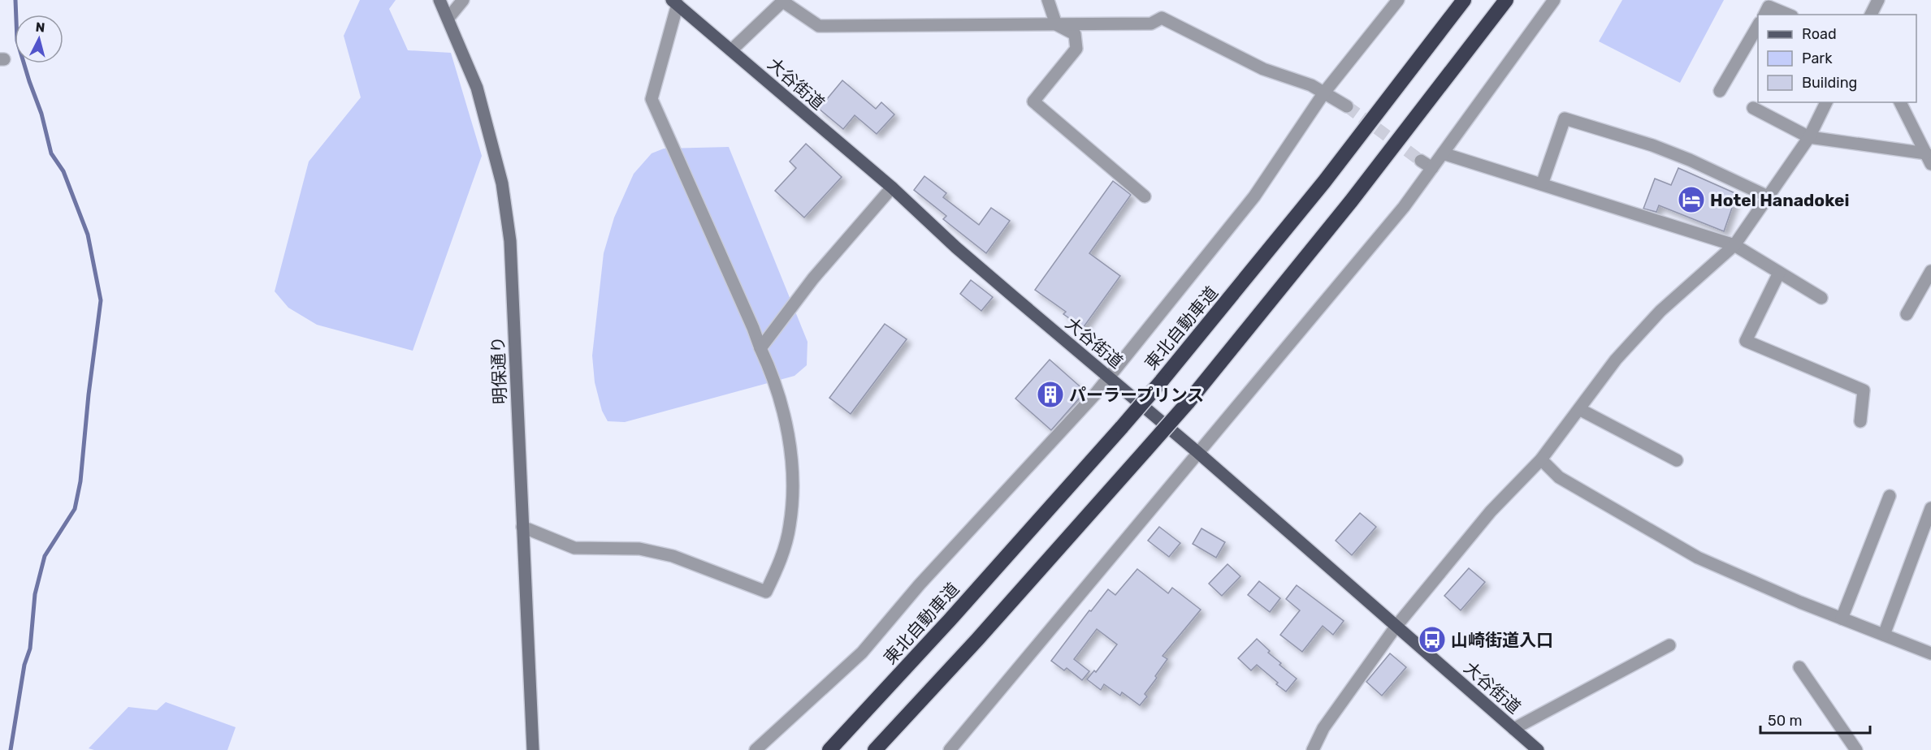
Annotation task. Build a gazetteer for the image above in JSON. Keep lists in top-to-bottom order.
{
  "streets": {
    "highway": ["東北自動車道"],
    "main road": ["大谷街道"],
    "street": ["明保通り"]
  },
  "places": {
    "hotel": ["Hotel Hanadokei"],
    "building": ["パーラープリンス"],
    "bus stop": ["山崎街道入口"]
  },
  "legend": ["Road", "Park", "Building"],
  "scale_bar": "50 m",
  "north": "top"
}
